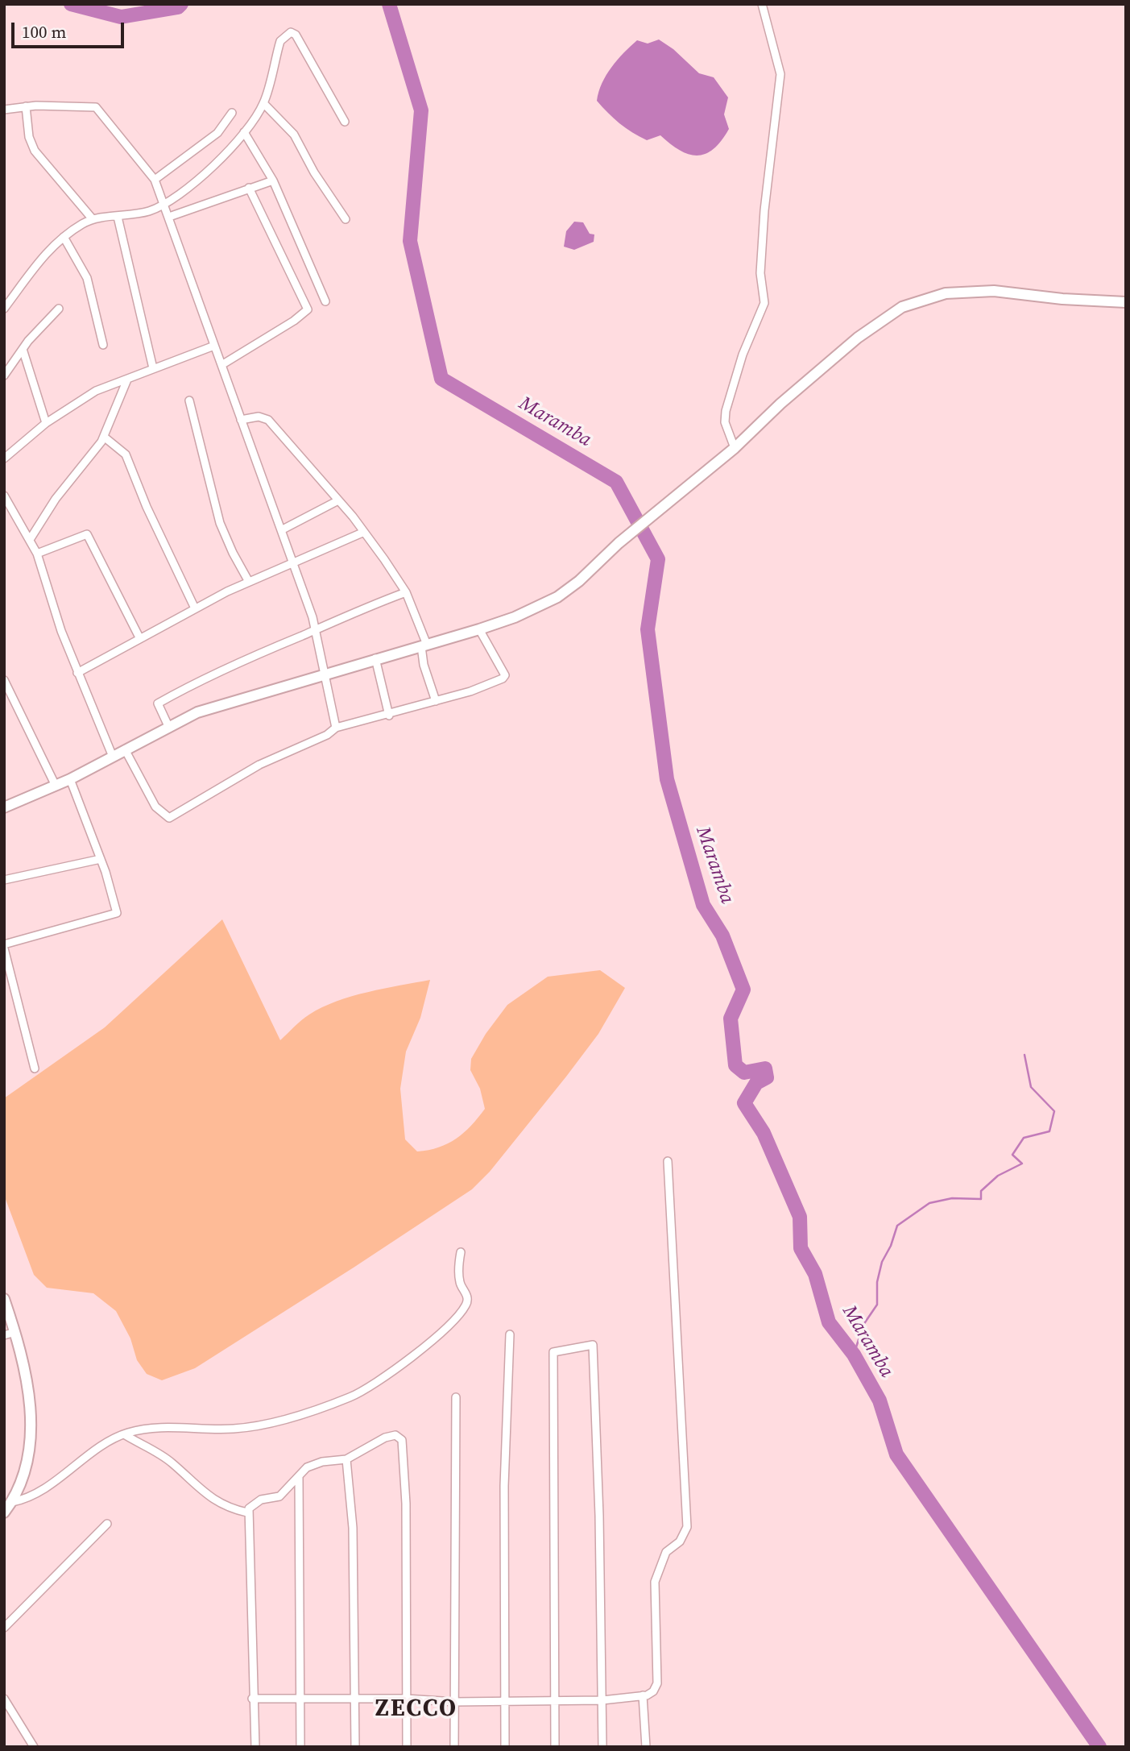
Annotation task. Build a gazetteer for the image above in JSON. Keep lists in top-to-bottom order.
{
  "districts": ["ZECCO"],
  "water": ["Maramba"],
  "scale_bar": "100 m"
}
